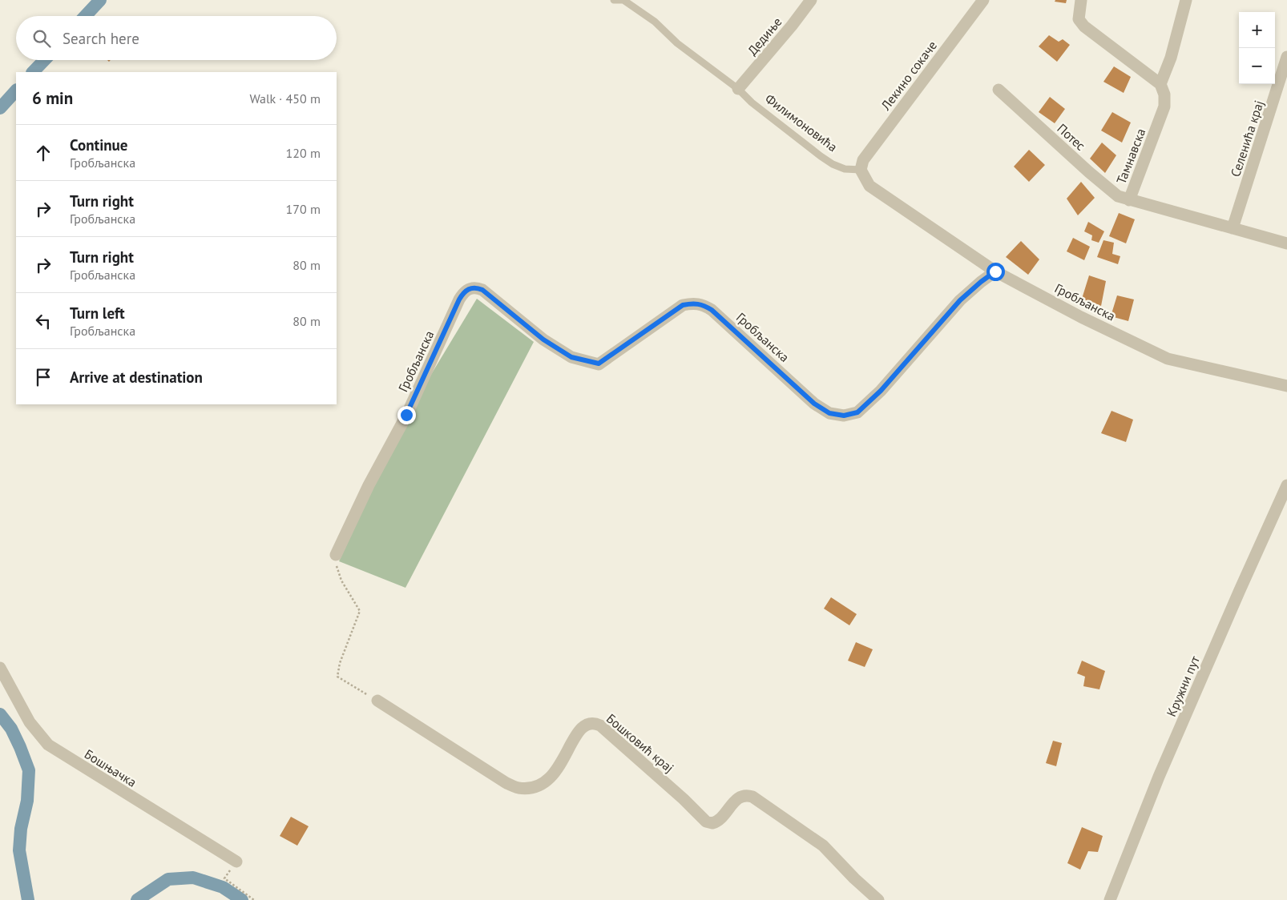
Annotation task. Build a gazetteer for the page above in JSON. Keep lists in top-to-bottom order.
{
  "streets": {
    "street": [
      "Дедиње",
      "Лекино сокаче",
      "Потес",
      "Селенића крај",
      "Тамнавска",
      "Гробљанска",
      "Кружни пут",
      "Бошковић крај",
      "Бошњачка"
    ],
    "lane": ["Филимоновића"]
  },
  "crossings": [
    ["Дедиње", "Филимоновића"],
    ["Лекино сокаче", "Филимоновића"],
    ["Потес", "Тамнавска"],
    ["Селенића крај", "Тамнавска"]
  ],
  "page": {
    "map_buttons": ["+", "−"],
    "search": "Search here",
    "heading": ["6 min", "Walk · 450 m"],
    "list": [
      ["Continue", "Гробљанска", "120 m"],
      ["Turn right", "Гробљанска", "170 m"],
      ["Turn right", "Гробљанска", "80 m"],
      ["Turn left", "Гробљанска", "80 m"],
      "Arrive at destination"
    ]
  }
}
